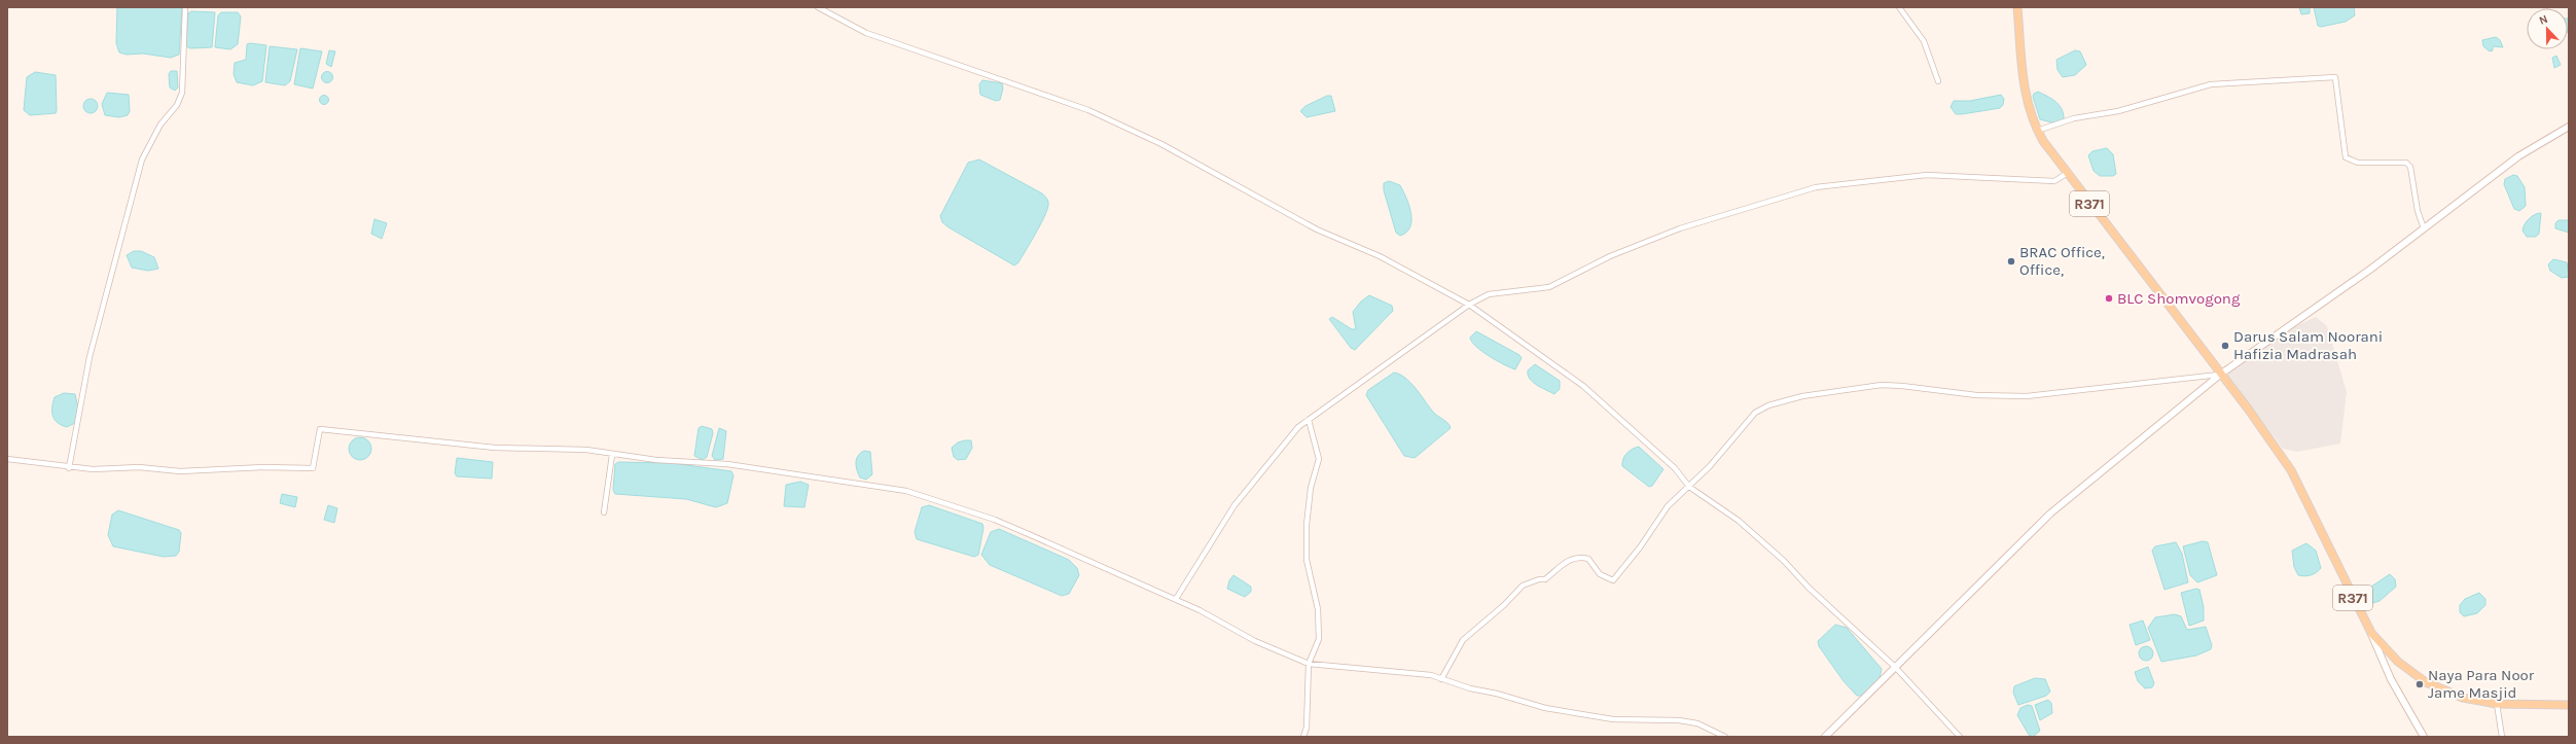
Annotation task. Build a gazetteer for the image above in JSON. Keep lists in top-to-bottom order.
{
  "streets": {
    "main road": ["R371"]
  },
  "places": [
    "BRAC Office, Office,",
    "BLC Shomvogong",
    "Darus Salam Noorani Hafizia Madrasah",
    "Naya Para Noor Jame Masjid"
  ],
  "north": "top"
}
